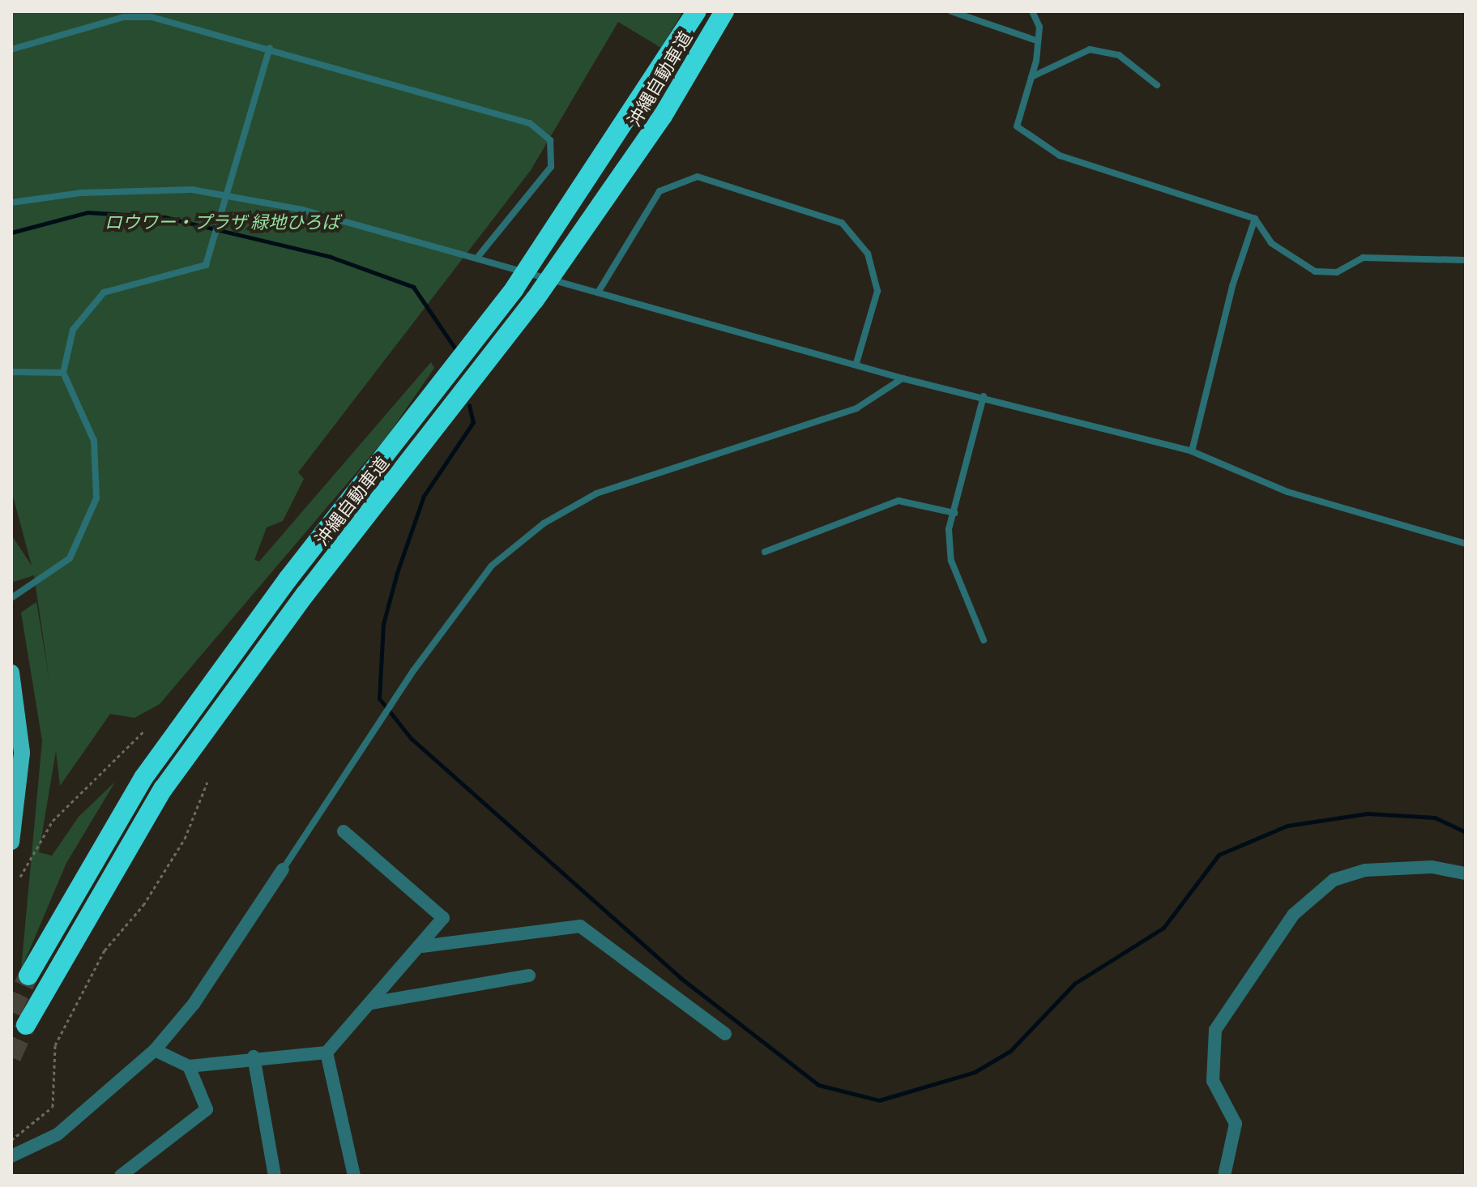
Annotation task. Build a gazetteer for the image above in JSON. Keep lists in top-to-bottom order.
{
  "streets": {
    "highway": ["沖縄自動車道"]
  },
  "parks": ["ロウワー・プラザ 緑地ひろば"]
}
